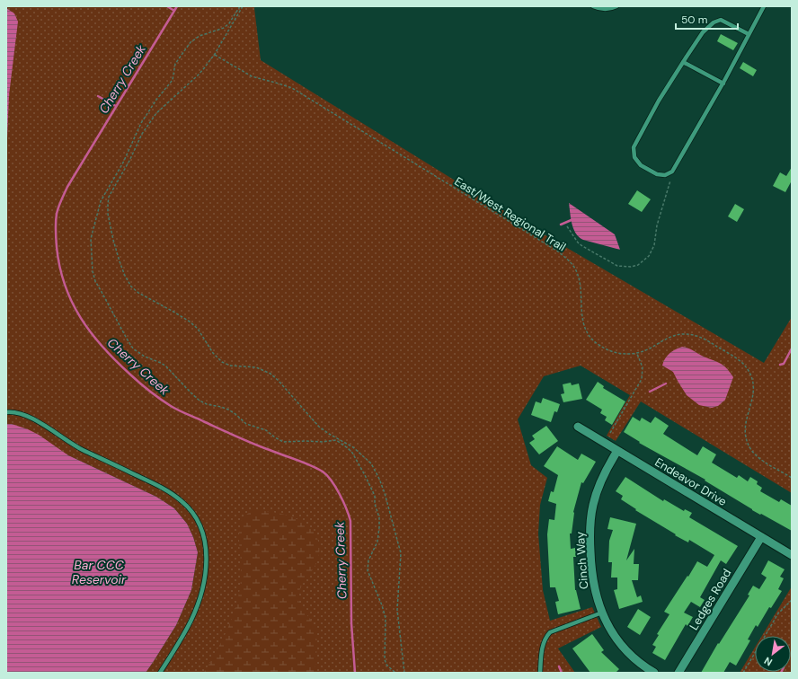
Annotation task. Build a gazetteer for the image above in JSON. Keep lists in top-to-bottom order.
{
  "streets": {
    "street": ["Endeavor Drive", "Cinch Way", "Ledges Road"],
    "path": ["East/West Regional Trail"]
  },
  "crossings": [
    ["Endeavor Drive", "Cinch Way"],
    ["Endeavor Drive", "Ledges Road"]
  ],
  "water": ["Cherry Creek", "Bar CCC Reservoir"],
  "scale_bar": "50 m",
  "north": "bottom left"
}
